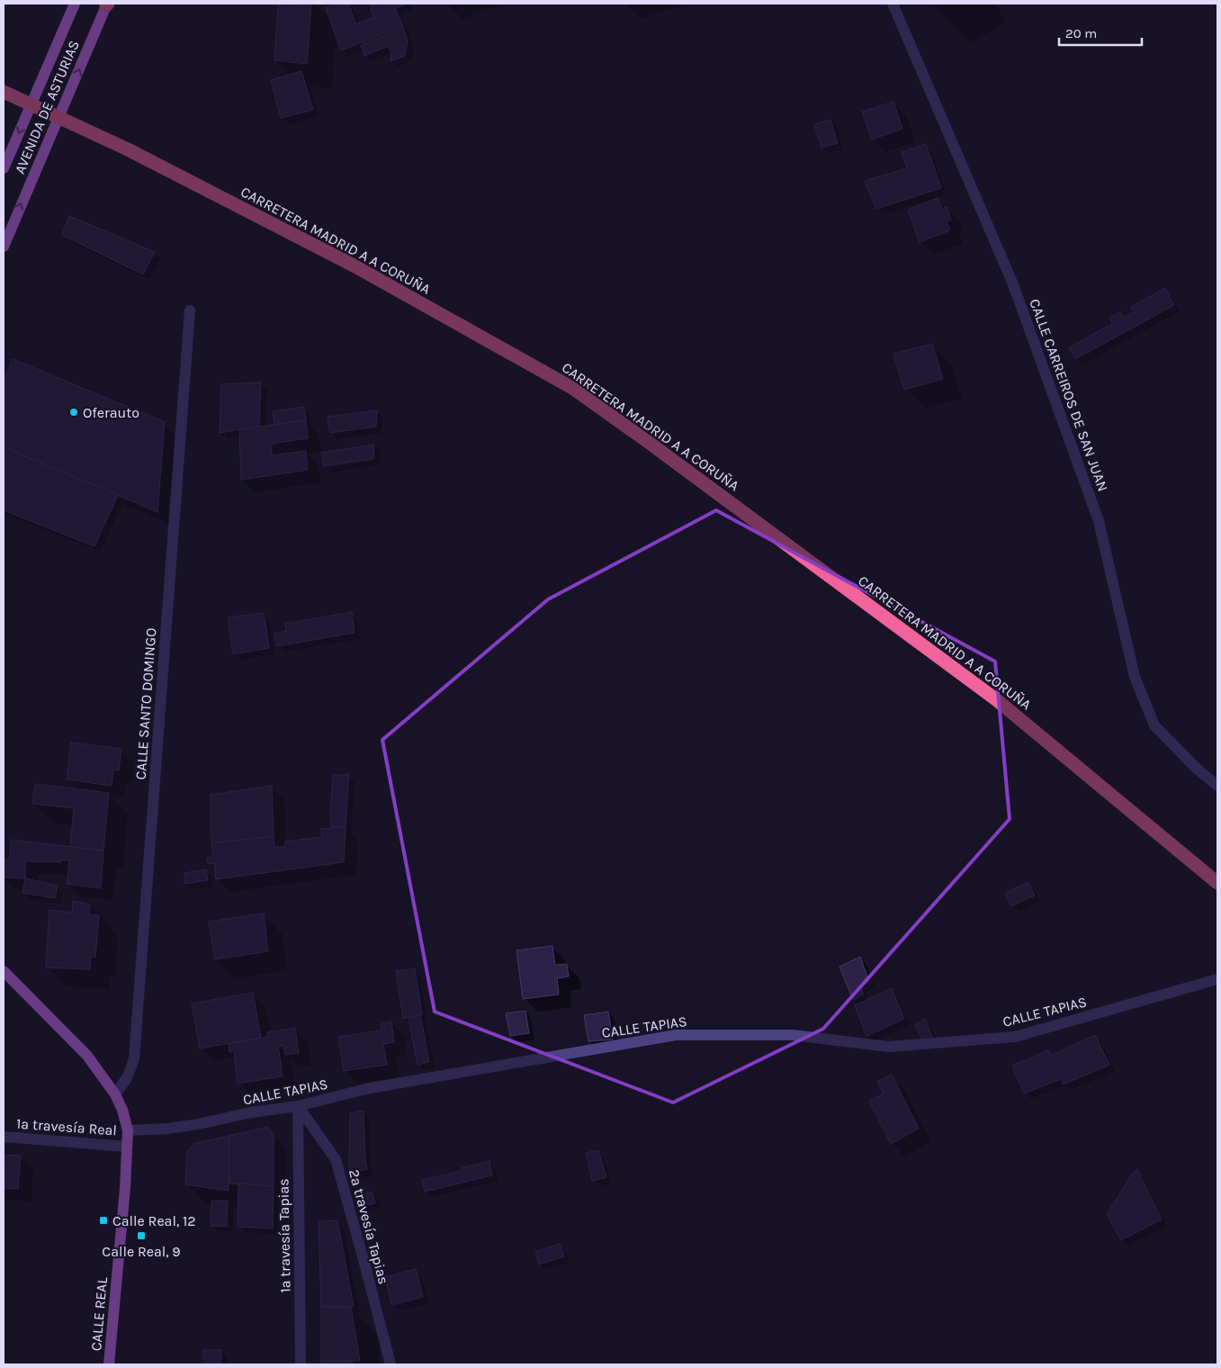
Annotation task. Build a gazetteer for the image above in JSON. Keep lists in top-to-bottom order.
{
  "streets": {
    "highway": ["CARRETERA MADRID A A CORUÑA"],
    "main road": ["AVENIDA DE ASTURIAS", "CALLE REAL"],
    "street": [
      "CALLE CARREIROS DE SAN JUAN",
      "CALLE SANTO DOMINGO",
      "CALLE TAPIAS",
      "1ª travesía Real",
      "2ª travesía Tapias",
      "1ª travesía Tapias"
    ]
  },
  "crossings": [
    ["CALLE SANTO DOMINGO", "CALLE REAL"],
    ["CALLE TAPIAS", "2ª travesía Tapias"],
    ["CALLE TAPIAS", "1ª travesía Tapias"],
    ["CALLE TAPIAS", "CALLE REAL"],
    ["1ª travesía Real", "CALLE REAL"],
    ["2ª travesía Tapias", "1ª travesía Tapias"]
  ],
  "places": {
    "other": ["Oferauto"],
    "transit": ["Calle Real, 12", "Calle Real, 9"]
  },
  "scale_bar": "20 m"
}
